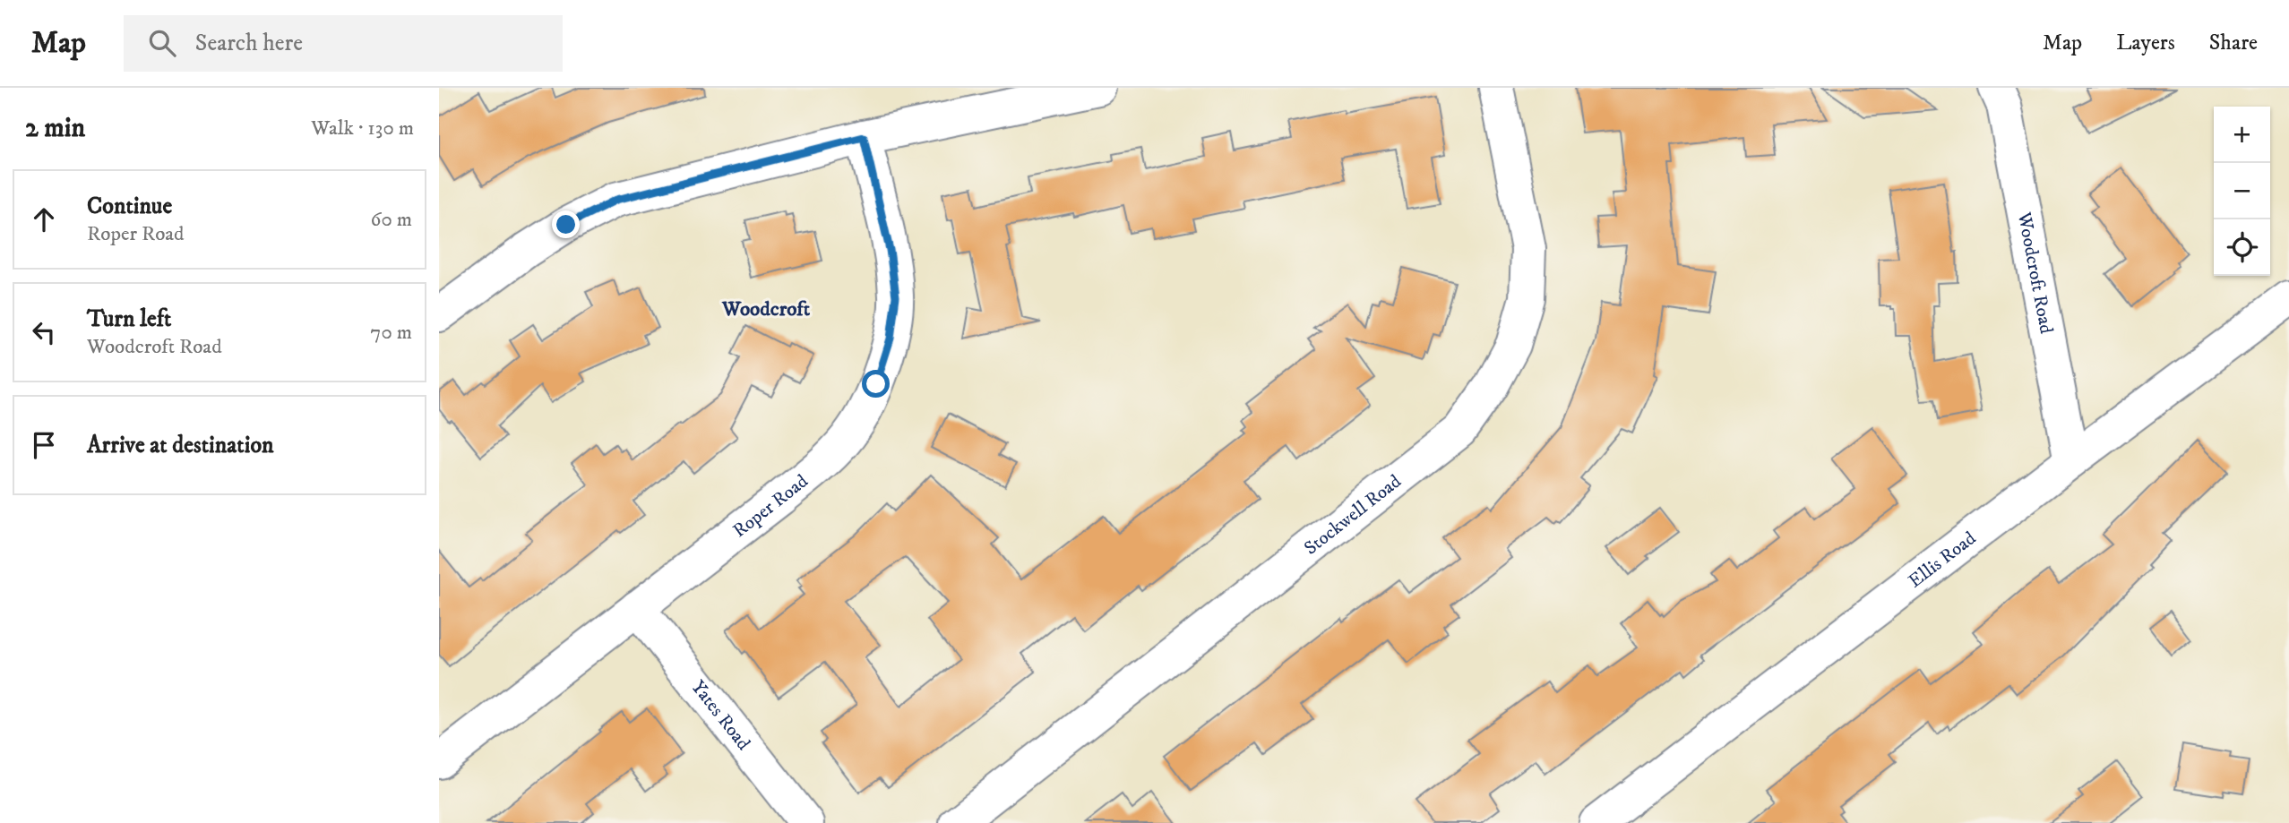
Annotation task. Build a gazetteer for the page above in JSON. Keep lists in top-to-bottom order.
{
  "streets": {
    "street": [
      "Woodcroft Road",
      "Roper Road",
      "Stockwell Road",
      "Ellis Road",
      "Yates Road"
    ]
  },
  "crossings": [
    ["Woodcroft Road", "Ellis Road"],
    ["Roper Road", "Yates Road"]
  ],
  "districts": ["Woodcroft"],
  "page": {
    "header": "Map",
    "search": "Search here",
    "nav": ["Map", "Layers", "Share"],
    "heading": ["2 min", "Walk · 130 m"],
    "map_buttons": ["+", "−"],
    "list": [
      ["Continue", "Roper Road", "60 m"],
      ["Turn left", "Woodcroft Road", "70 m"],
      "Arrive at destination"
    ]
  }
}
